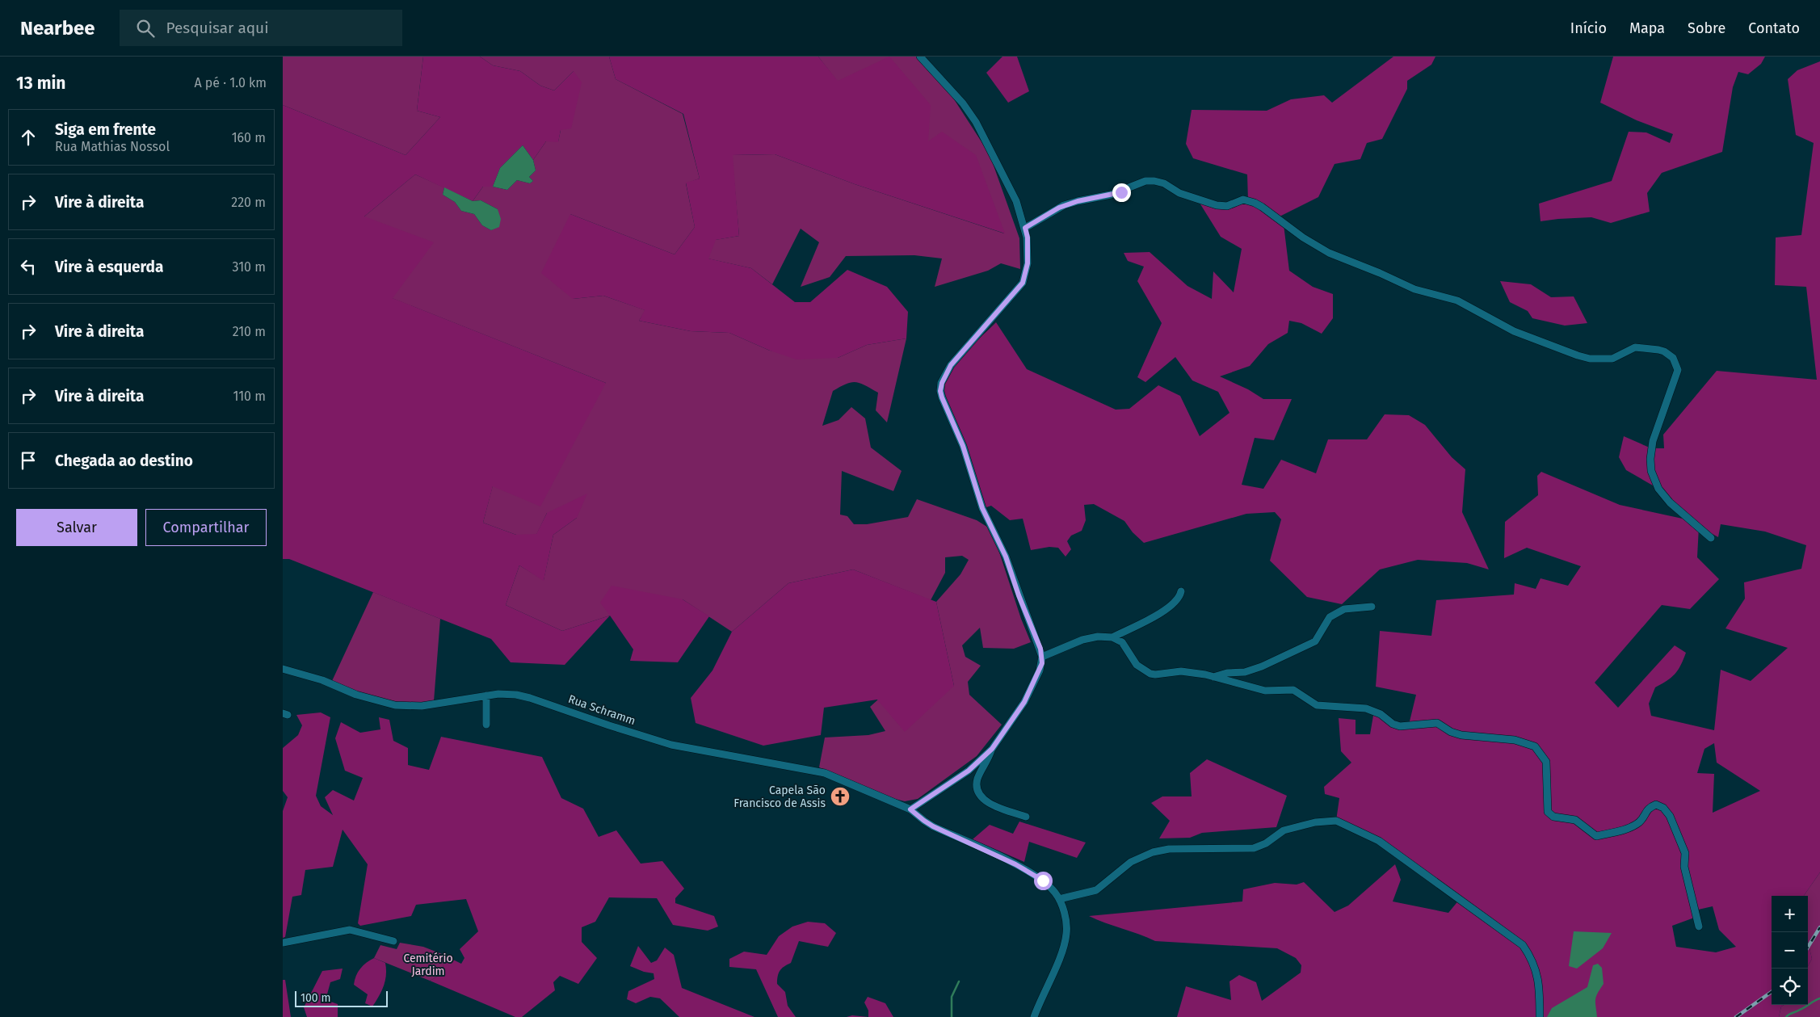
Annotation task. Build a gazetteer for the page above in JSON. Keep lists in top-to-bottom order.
{
  "streets": {
    "street": ["Rua Schramm"]
  },
  "parks": ["Cemitério Jardim"],
  "places": {
    "church": ["Capela São Francisco de Assis"]
  },
  "scale_bar": "100 m",
  "page": {
    "header": "Nearbee",
    "search": "Pesquisar aqui",
    "nav": [
      "Início",
      "Mapa",
      "Sobre",
      "Contato"
    ],
    "heading": ["13 min", "A pé · 1.0 km"],
    "list": [
      ["Siga em frente", "Rua Mathias Nossol", "160 m"],
      ["Vire à direita", "220 m"],
      ["Vire à esquerda", "310 m"],
      ["Vire à direita", "210 m"],
      ["Vire à direita", "110 m"],
      "Chegada ao destino"
    ],
    "buttons": ["Salvar", "Compartilhar"],
    "map_buttons": ["+", "−"],
    "scale": "100 m"
  }
}
